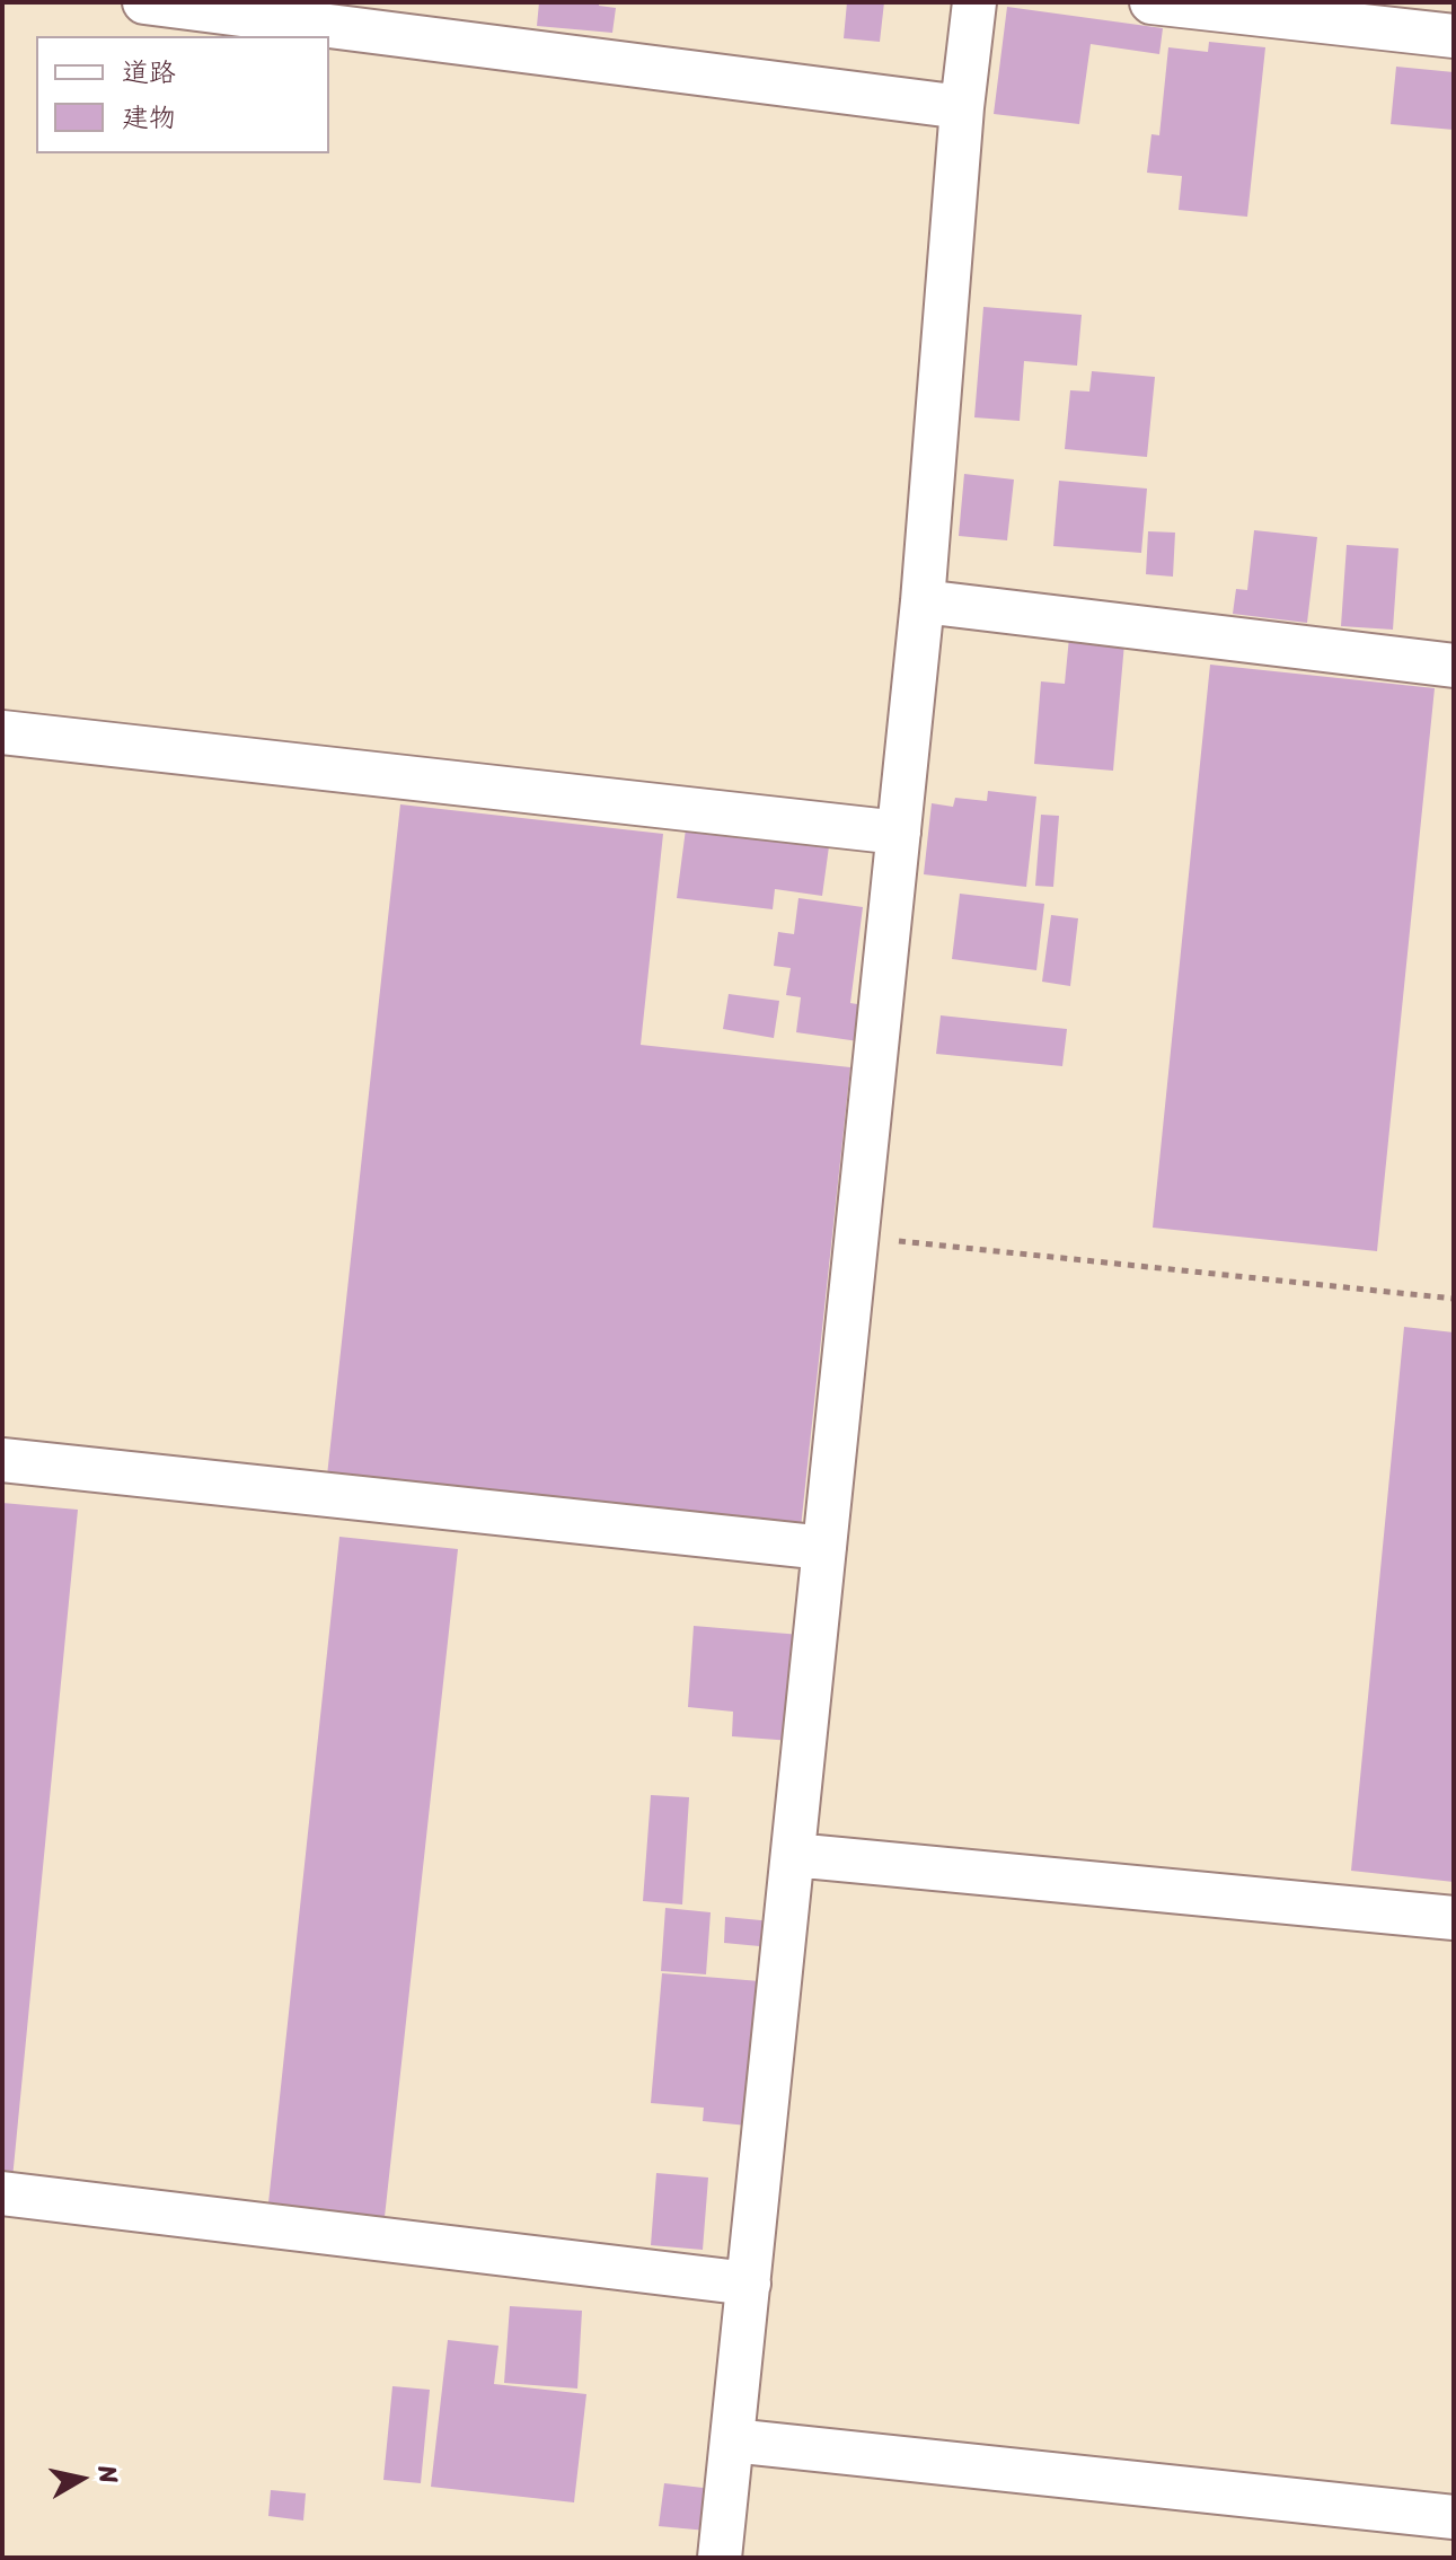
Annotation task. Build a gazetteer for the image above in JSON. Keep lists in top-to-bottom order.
{
  "legend": ["道路", "建物"],
  "north": "right"
}
